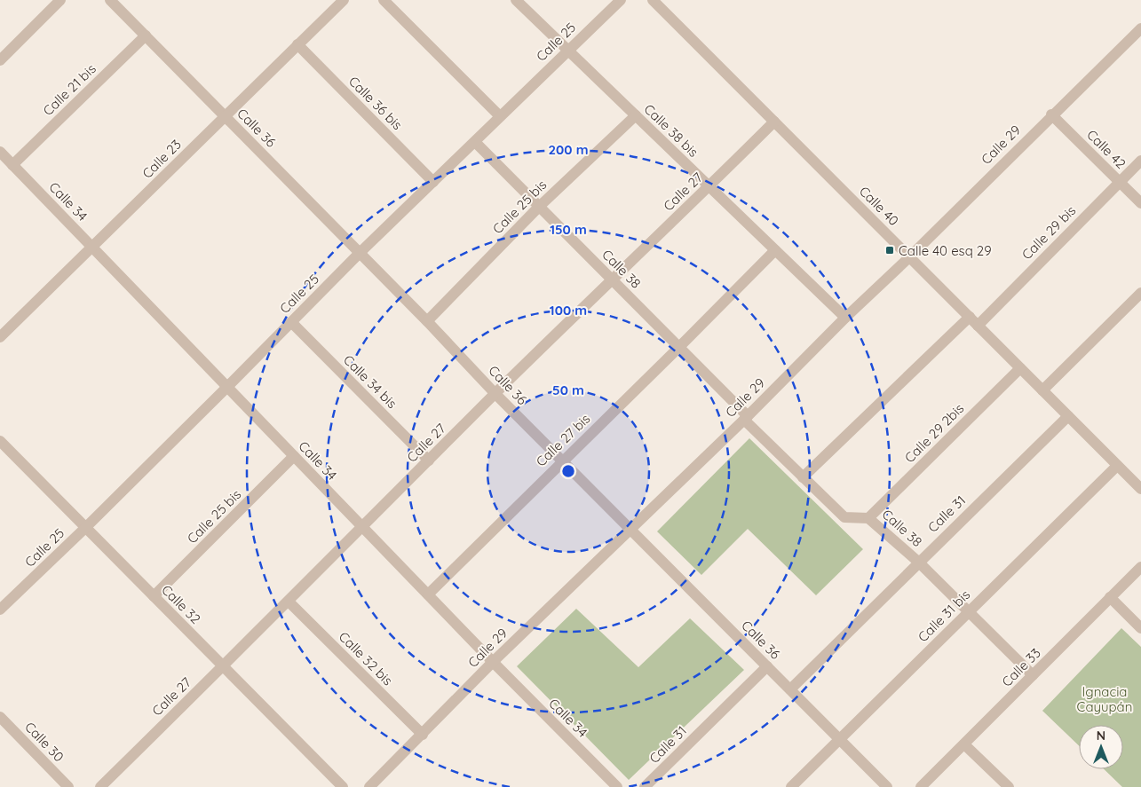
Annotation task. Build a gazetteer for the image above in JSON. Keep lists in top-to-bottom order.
{
  "streets": {
    "street": [
      "Calle 25",
      "Calle 21 bis",
      "Calle 36 bis",
      "Calle 36",
      "Calle 38 bis",
      "Calle 29",
      "Calle 42",
      "Calle 23",
      "Calle 27",
      "Calle 34",
      "Calle 40",
      "Calle 25 bis",
      "Calle 29 bis",
      "Calle 38",
      "Calle 34 bis",
      "Calle 29 2bis",
      "Calle 27 bis",
      "Calle 31",
      "Calle 32",
      "Calle 31 bis",
      "Calle 32 bis",
      "Calle 33",
      "Calle 30"
    ]
  },
  "crossings": [
    ["Calle 25", "Calle 36 bis"],
    ["Calle 25", "Calle 36"],
    ["Calle 25", "Calle 38 bis"],
    ["Calle 25", "Calle 34"],
    ["Calle 25", "Calle 38"],
    ["Calle 25", "Calle 34 bis"],
    ["Calle 25", "Calle 32"],
    ["Calle 21 bis", "Calle 36"],
    ["Calle 21 bis", "Calle 34"],
    ["Calle 36 bis", "Calle 23"],
    ["Calle 36", "Calle 29"],
    ["Calle 36", "Calle 23"],
    ["Calle 36", "Calle 27"],
    ["Calle 36", "Calle 25 bis"],
    ["Calle 36", "Calle 27 bis"],
    ["Calle 36", "Calle 31"],
    ["Calle 36", "Calle 31 bis"],
    ["Calle 38 bis", "Calle 29"],
    ["Calle 38 bis", "Calle 27"],
    ["Calle 38 bis", "Calle 25 bis"],
    ["Calle 38 bis", "Calle 27 bis"],
    ["Calle 29", "Calle 42"],
    ["Calle 29", "Calle 34"],
    ["Calle 29", "Calle 40"],
    ["Calle 29", "Calle 38"],
    ["Calle 29", "Calle 32 bis"],
    ["Calle 42", "Calle 29 bis"],
    ["Calle 23", "Calle 34"],
    ["Calle 27", "Calle 34"],
    ["Calle 27", "Calle 40"],
    ["Calle 27", "Calle 38"],
    ["Calle 27", "Calle 34 bis"],
    ["Calle 27", "Calle 32"],
    ["Calle 27", "Calle 32 bis"],
    ["Calle 34", "Calle 25 bis"],
    ["Calle 34", "Calle 27 bis"],
    ["Calle 40", "Calle 29 bis"],
    ["Calle 40", "Calle 29 2bis"],
    ["Calle 40", "Calle 31"],
    ["Calle 40", "Calle 31 bis"],
    ["Calle 25 bis", "Calle 38"],
    ["Calle 25 bis", "Calle 32"],
    ["Calle 29 bis", "Calle 38"],
    ["Calle 38", "Calle 29 2bis"],
    ["Calle 38", "Calle 27 bis"],
    ["Calle 38", "Calle 31"],
    ["Calle 38", "Calle 31 bis"],
    ["Calle 38", "Calle 33"]
  ],
  "parks": ["Ignacia Cayupán"],
  "places": {
    "transit": ["Calle 40 esq 29"]
  },
  "north": "top",
  "rings": [
    "200 m",
    "150 m",
    "100 m",
    "50 m"
  ]
}
